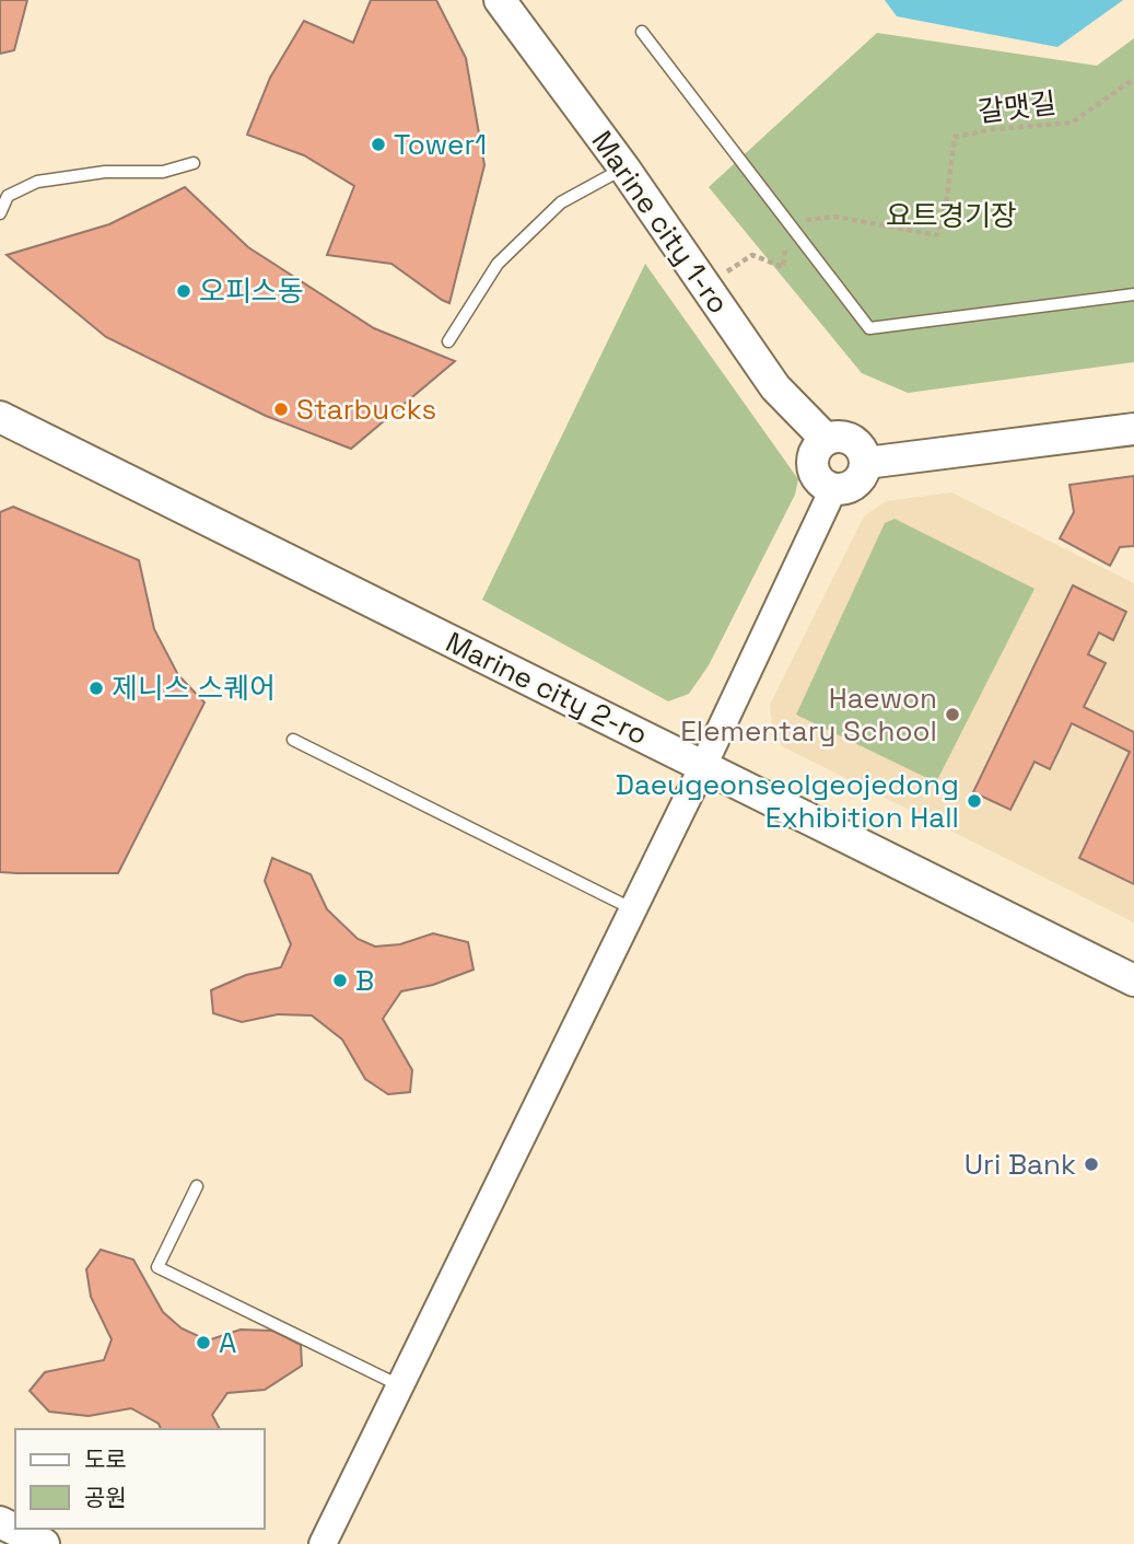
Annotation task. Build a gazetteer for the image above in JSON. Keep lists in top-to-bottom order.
{
  "streets": {
    "main road": ["Marine city 1-ro", "Marine city 2-ro"],
    "path": ["갈맷길"]
  },
  "parks": ["요트경기장"],
  "places": [
    "Tower1",
    "오피스동",
    "Starbucks",
    "제니스 스퀘어",
    "Haewon Elementary School",
    "Daeugeonseolgeojedong Exhibition Hall",
    "B",
    "Uri Bank",
    "A"
  ],
  "legend": ["도로", "공원"]
}
